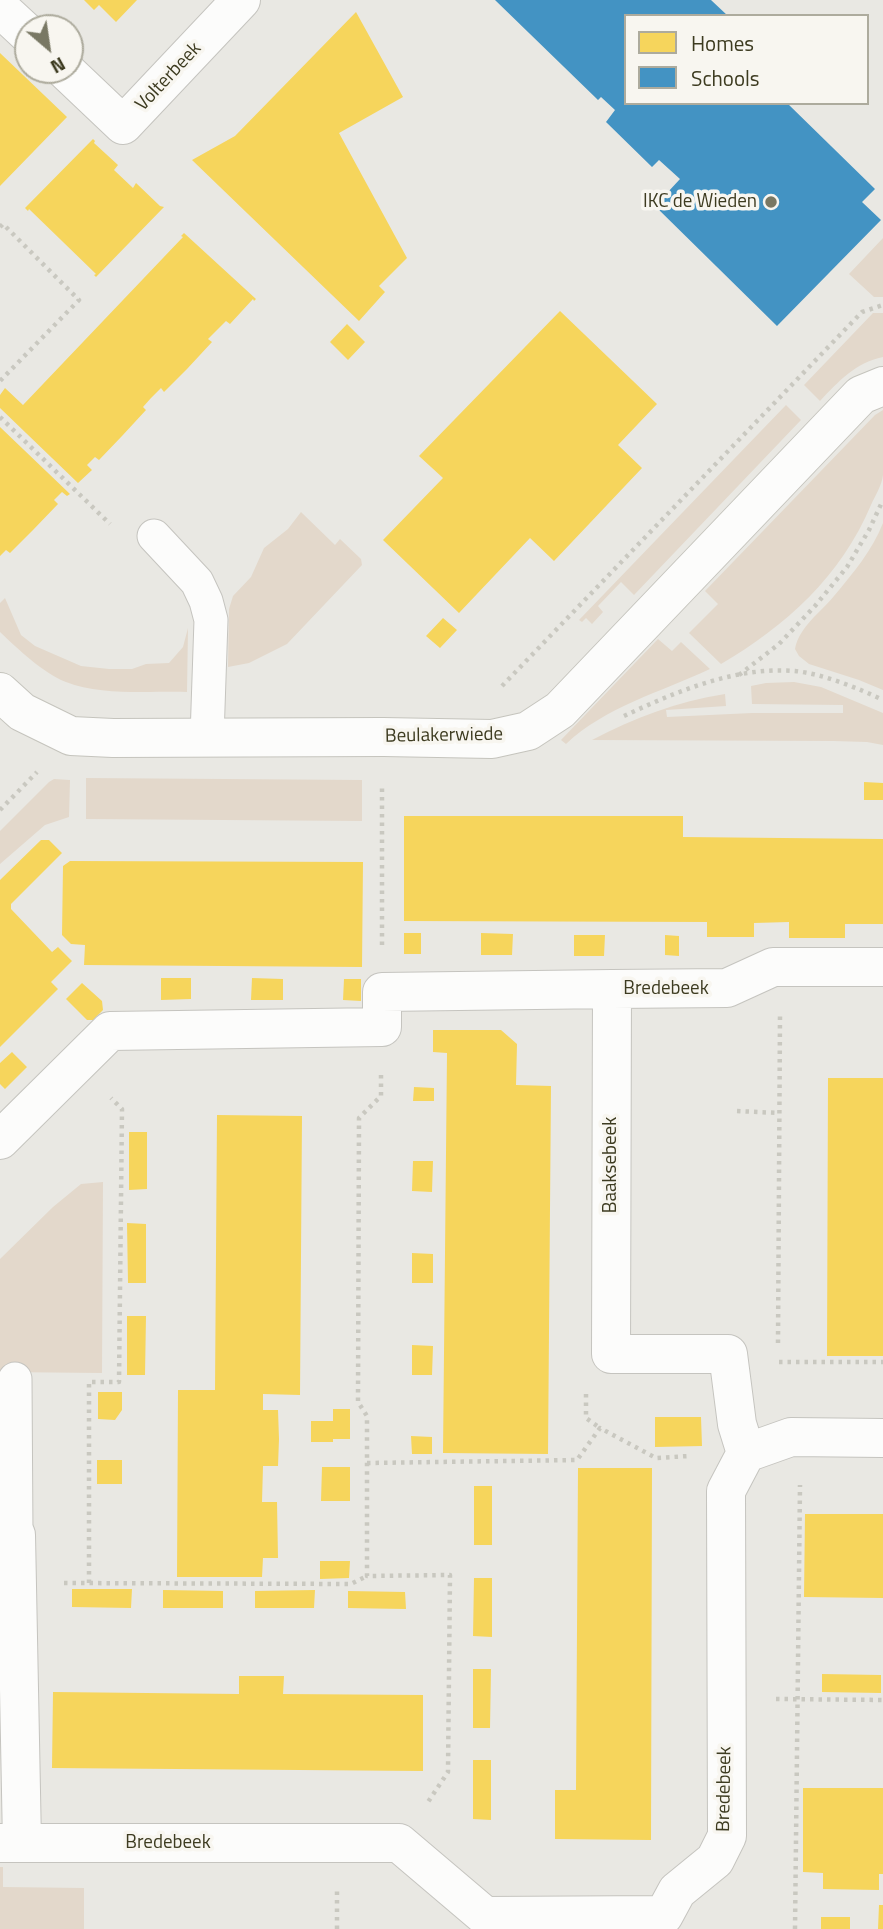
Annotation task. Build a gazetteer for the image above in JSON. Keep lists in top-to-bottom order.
{
  "streets": {
    "street": [
      "Volterbeek",
      "Beulakerwiede",
      "Bredebeek",
      "Baaksebeek"
    ]
  },
  "crossings": [
    ["Bredebeek", "Baaksebeek"]
  ],
  "places": ["IKC de Wieden"],
  "legend": ["Homes", "Schools"],
  "north": "bottom right"
}
